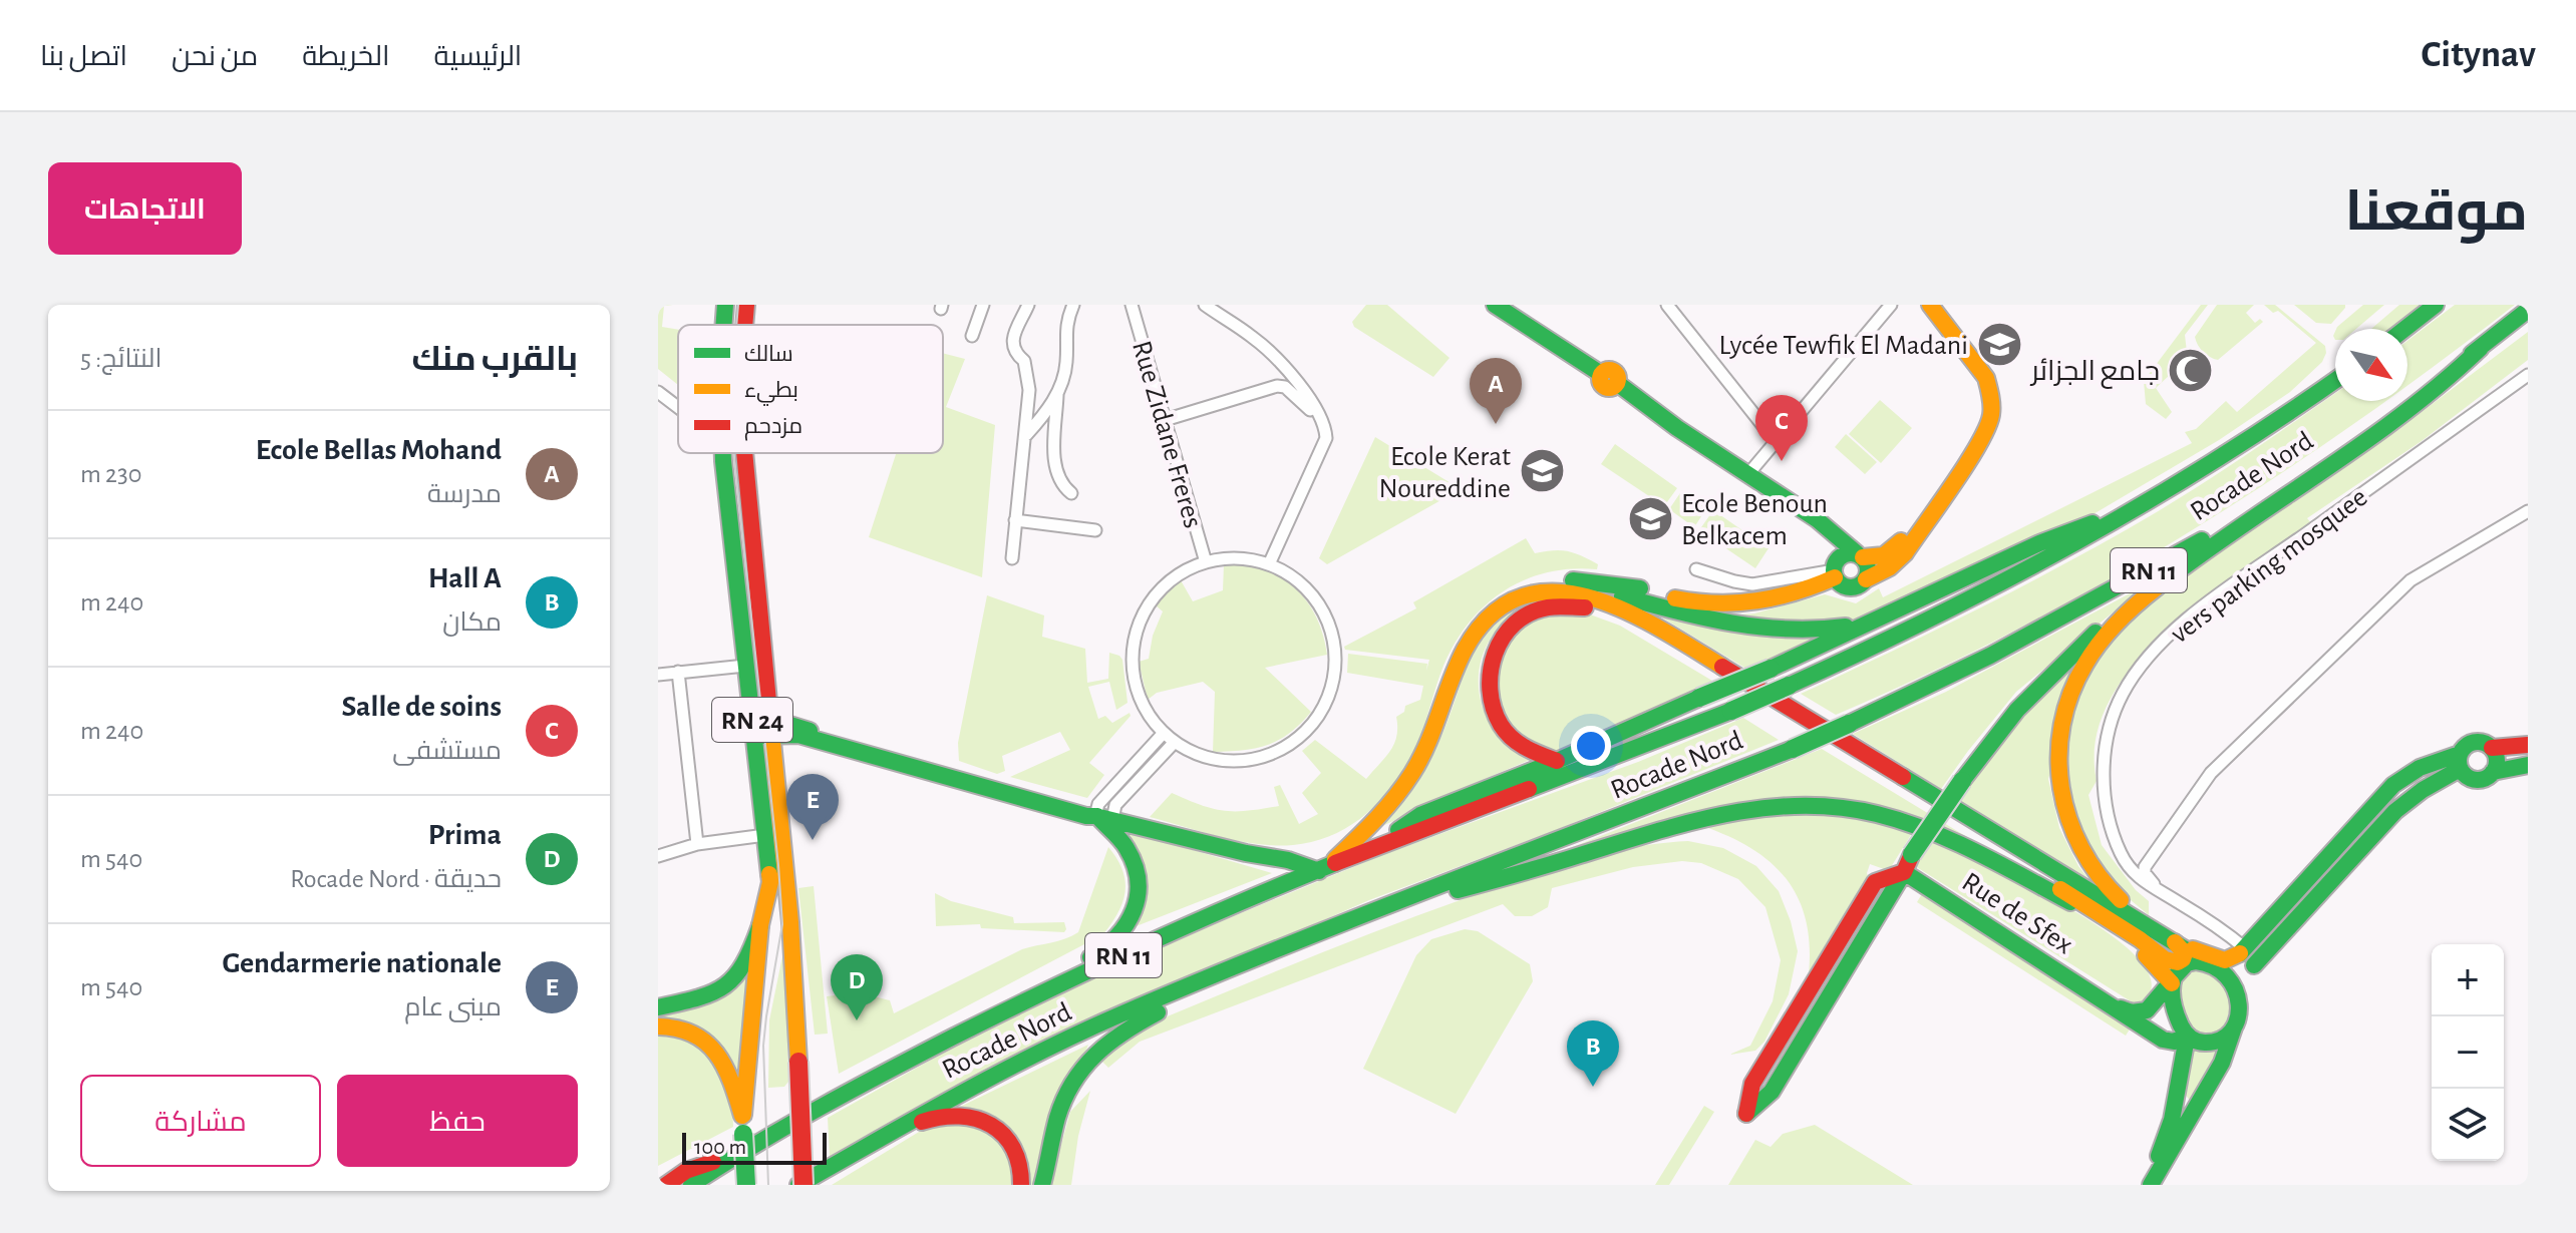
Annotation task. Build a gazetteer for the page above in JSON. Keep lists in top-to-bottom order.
{
  "streets": {
    "main road": [
      "Rocade Nord",
      "RN 11",
      "RN 24",
      "Rue de Sfex"
    ],
    "street": ["Rue Zidane Freres", "vers parking mosquee"]
  },
  "crossings": [
    ["Rocade Nord", "RN 24"]
  ],
  "places": {
    "school or university": ["Lycée Tewfik El Madani", "Ecole Kerat Noureddine", "Ecole Benoun Belkacem"],
    "mosque": ["جامع الجزائر"]
  },
  "legend": ["سالك", "بطيء", "مزدحم"],
  "scale_bar": "100 m",
  "north": "bottom right",
  "page": {
    "header": "Citynav",
    "nav": [
      "الرئيسية",
      "الخريطة",
      "من نحن",
      "اتصل بنا"
    ],
    "title": "موقعنا",
    "buttons": [
      "الاتجاهات",
      ["حفظ", "مشاركة"]
    ],
    "heading": ["بالقرب منك", "النتائج: 5"],
    "pins": [
      "A",
      "C",
      "E",
      "D",
      "B"
    ],
    "list": [
      {
        "mark": "A",
        "name": "Ecole Bellas Mohand",
        "note": "مدرسة",
        "value": "230 m"
      },
      {
        "mark": "B",
        "name": "Hall A",
        "note": "مكان",
        "value": "240 m"
      },
      {
        "mark": "C",
        "name": "Salle de soins",
        "note": "مستشفى",
        "value": "240 m"
      },
      {
        "mark": "D",
        "name": "Prima",
        "note": "حديقة · Rocade Nord",
        "value": "540 m"
      },
      {
        "mark": "E",
        "name": "Gendarmerie nationale",
        "note": "مبنى عام",
        "value": "540 m"
      }
    ],
    "map_buttons": ["+", "−"],
    "scale": "100 m"
  }
}
